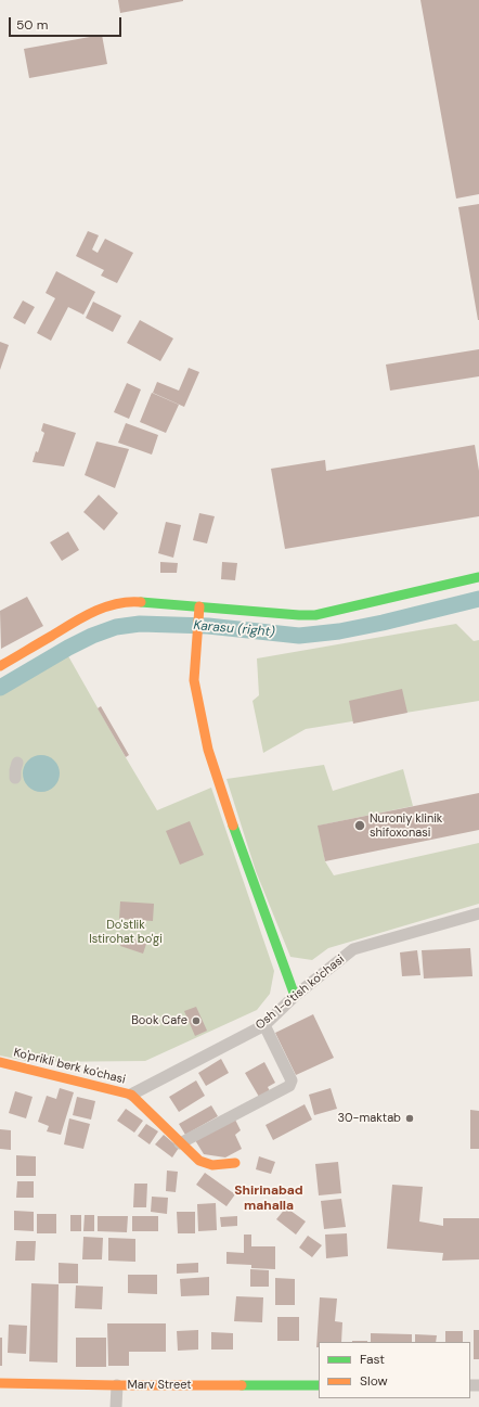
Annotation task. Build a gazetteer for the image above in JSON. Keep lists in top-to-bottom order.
{
  "streets": {
    "street": ["Osh 1-o'tish ko'chasi", "Ko'prikli berk ko'chasi", "Marv Street"]
  },
  "crossings": [
    ["Osh 1-o'tish ko'chasi", "Ko'prikli berk ko'chasi"]
  ],
  "districts": ["Shirinabad mahalla"],
  "water": ["Karasu (right)"],
  "parks": ["Do'stlik Istirohat bo'gi"],
  "places": ["Nuroniy klinik shifoxonasi", "Book Cafe", "30-maktab"],
  "legend": ["Fast", "Slow"],
  "scale_bar": "50 m"
}
